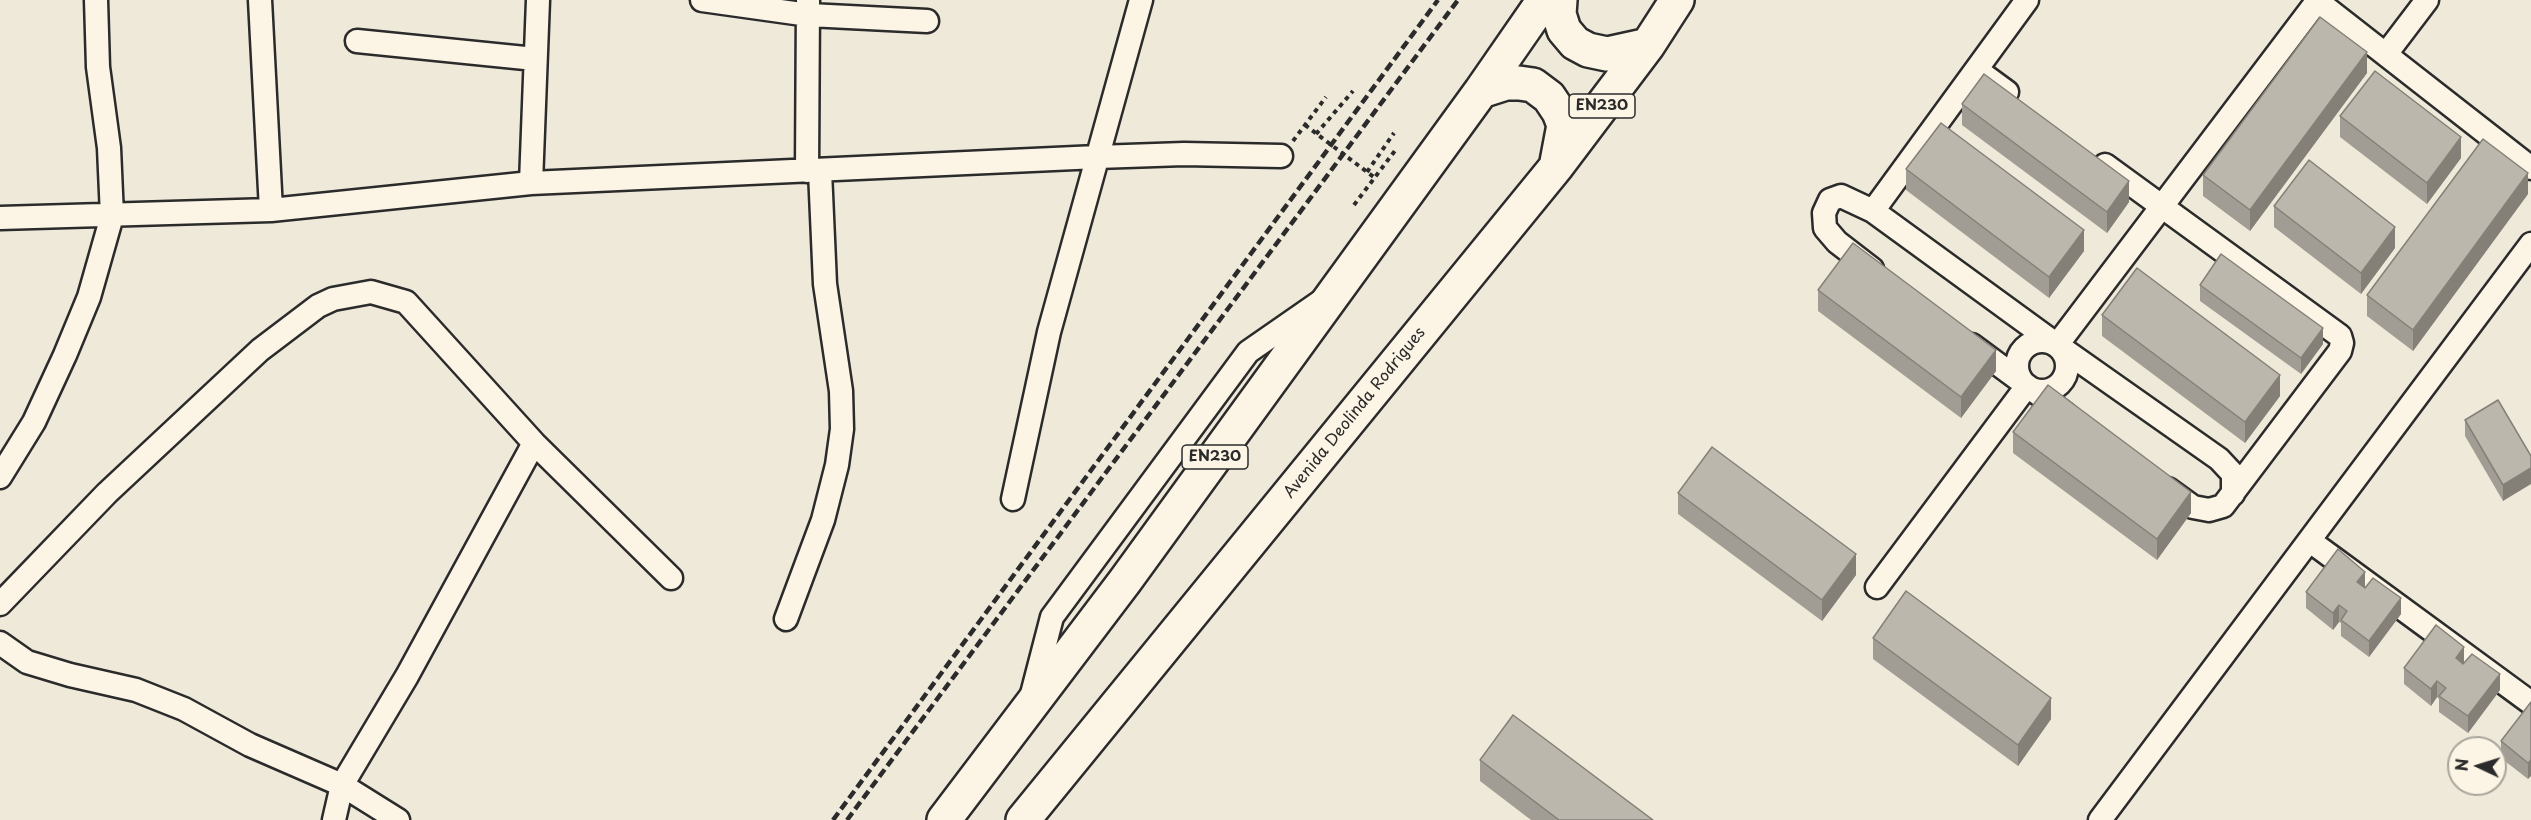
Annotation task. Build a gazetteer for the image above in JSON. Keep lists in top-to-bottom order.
{
  "streets": {
    "highway": ["EN230", "Avenida Deolinda Rodrigues"]
  },
  "north": "left"
}
